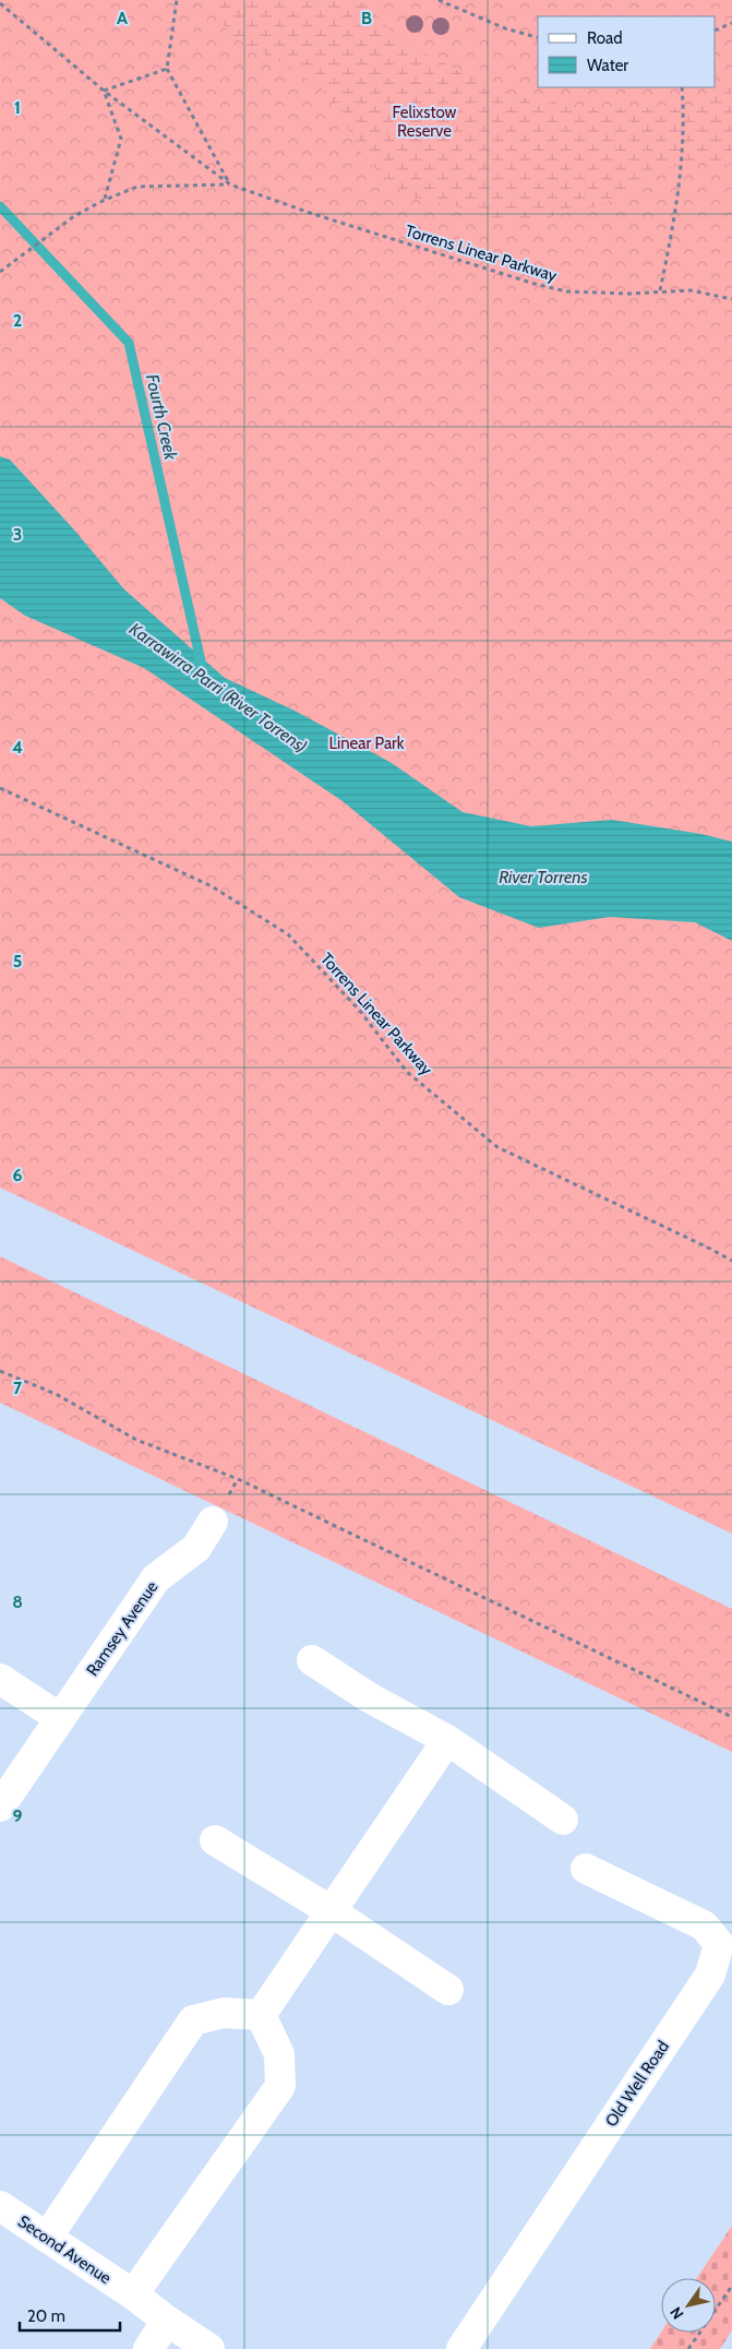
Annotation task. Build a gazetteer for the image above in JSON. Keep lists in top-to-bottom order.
{
  "streets": {
    "street": ["Ramsey Avenue", "Old Well Road", "Second Avenue"],
    "path": ["Torrens Linear Parkway"]
  },
  "water": ["Fourth Creek", "Karrawirra Parri (River Torrens)", "River Torrens"],
  "parks": ["Felixstow Reserve", "Linear Park"],
  "legend": ["Road", "Water"],
  "scale_bar": "20 m",
  "north": "bottom left",
  "grid": {
    "columns": ["A", "B"],
    "rows": [
      "1",
      "2",
      "3",
      "4",
      "5",
      "6",
      "7",
      "8",
      "9"
    ]
  }
}
